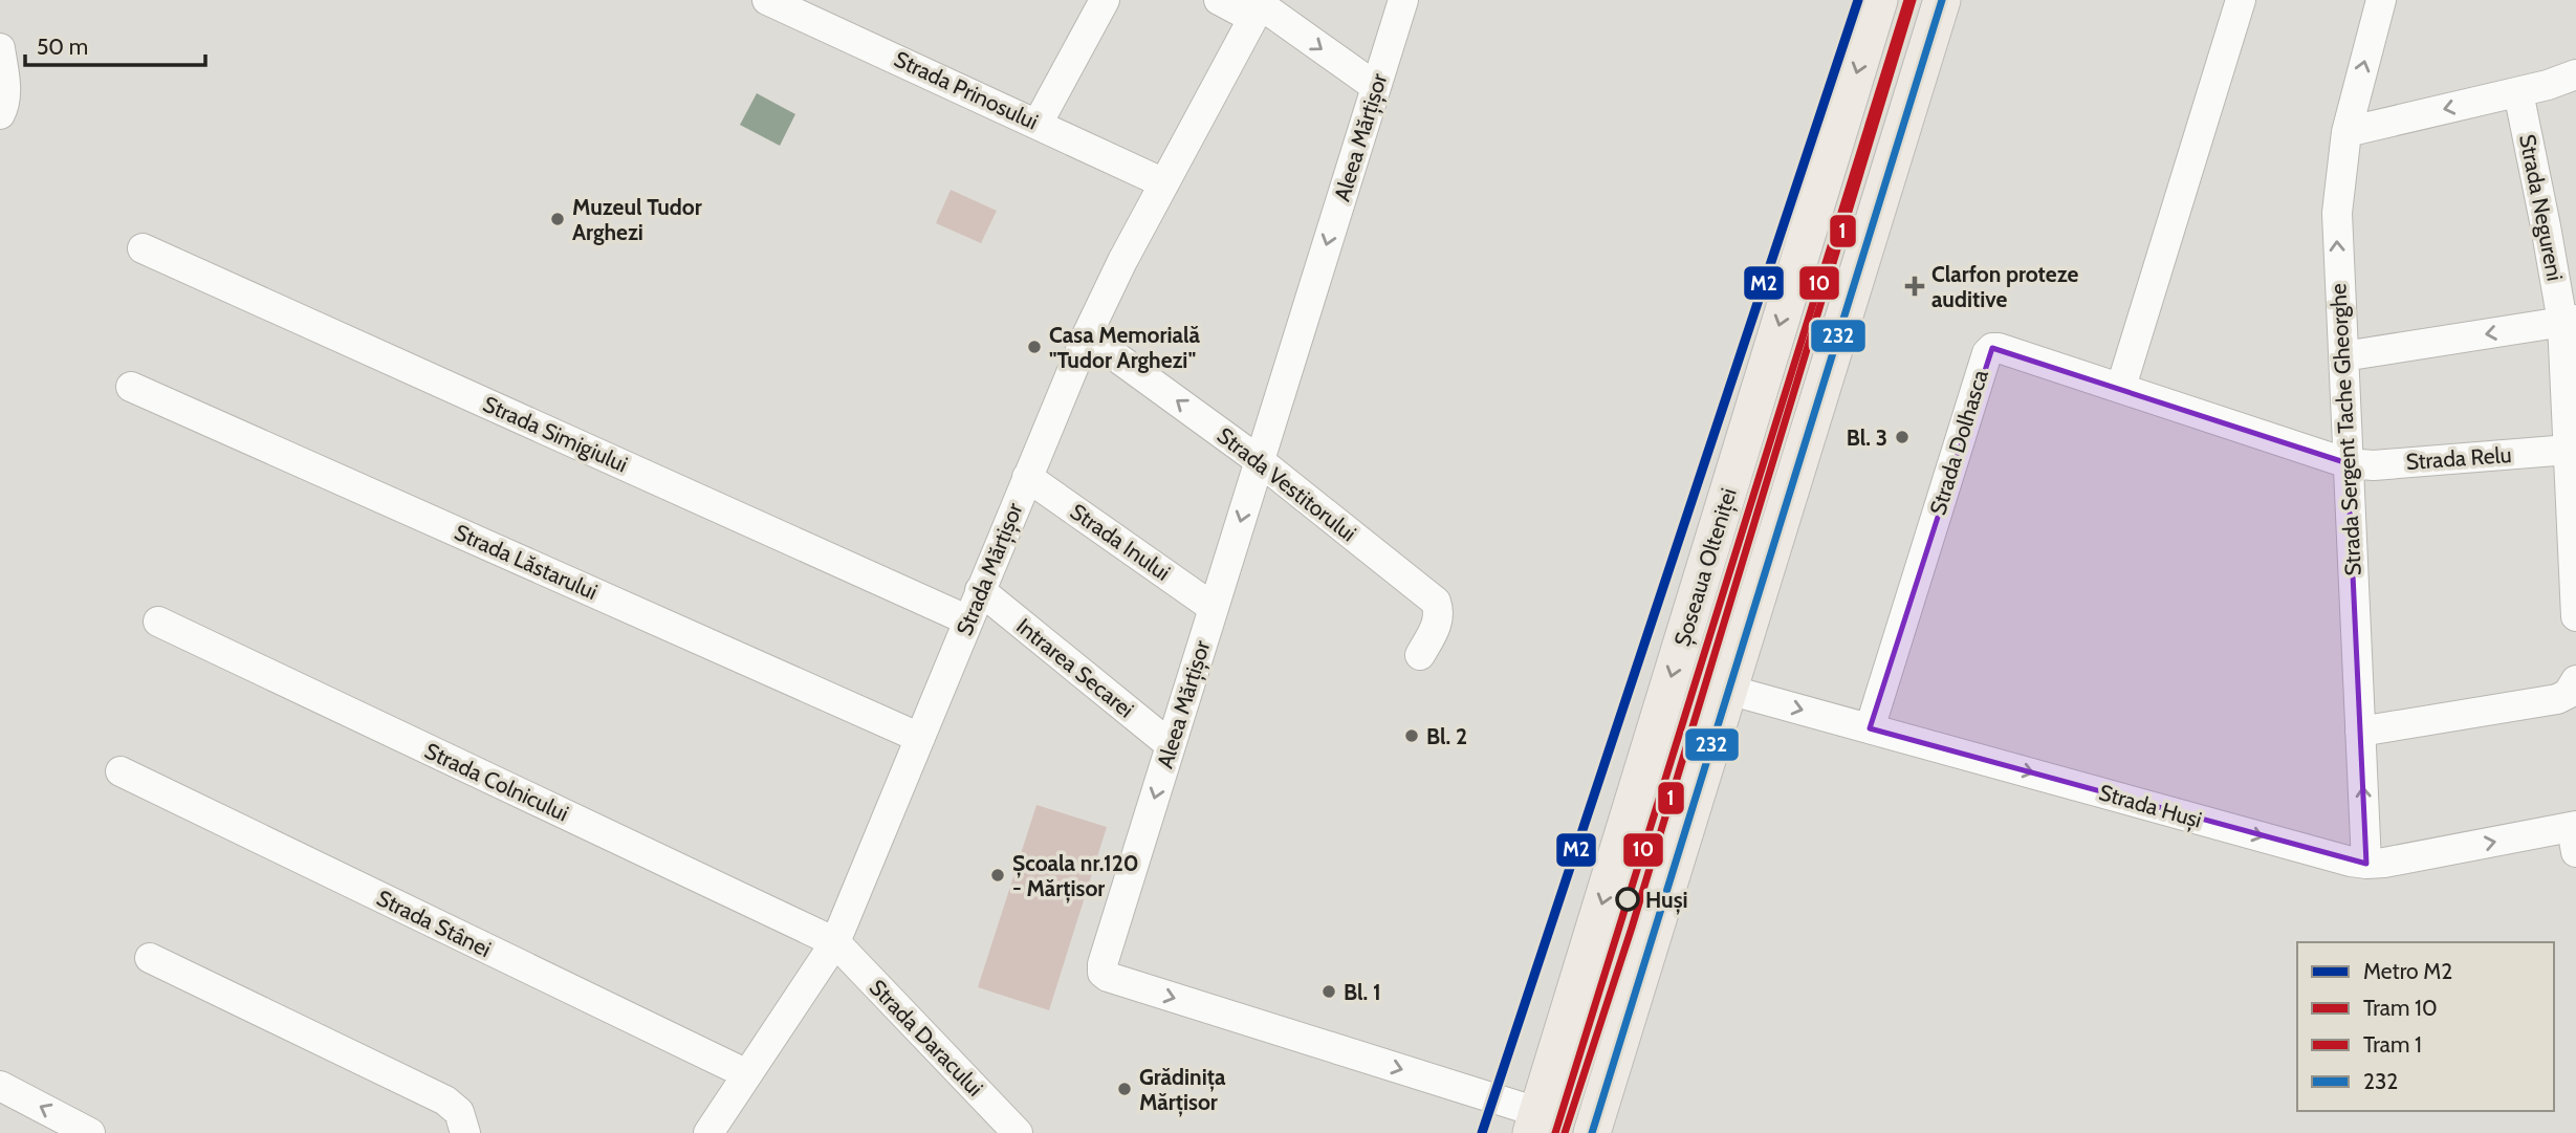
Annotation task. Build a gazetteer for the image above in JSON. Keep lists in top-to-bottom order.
{
  "streets": {
    "main road": ["Șoseaua Olteniței"],
    "street": [
      "Strada Prinosului",
      "Aleea Mărțișor",
      "Strada Negureni",
      "Strada Sergent Tache Gheorghe",
      "Strada Simigiului",
      "Strada Dolhasca",
      "Strada Relu",
      "Strada Vestitorului",
      "Strada Inului",
      "Strada Lăstarului",
      "Strada Mărțișor",
      "Intrarea Secarei",
      "Strada Colnicului",
      "Strada Huși",
      "Strada Stânei",
      "Strada Daracului"
    ]
  },
  "crossings": [
    ["Strada Prinosului", "Strada Mărțișor"],
    ["Aleea Mărțișor", "Strada Vestitorului"],
    ["Aleea Mărțișor", "Strada Inului"],
    ["Aleea Mărțișor", "Șoseaua Olteniței"],
    ["Aleea Mărțișor", "Intrarea Secarei"],
    ["Strada Negureni", "Strada Relu"],
    ["Strada Sergent Tache Gheorghe", "Strada Dolhasca"],
    ["Strada Sergent Tache Gheorghe", "Strada Relu"],
    ["Strada Sergent Tache Gheorghe", "Strada Huși"],
    ["Strada Simigiului", "Strada Mărțișor"],
    ["Strada Dolhasca", "Strada Relu"],
    ["Strada Dolhasca", "Strada Huși"],
    ["Strada Vestitorului", "Strada Mărțișor"],
    ["Strada Inului", "Strada Mărțișor"],
    ["Strada Lăstarului", "Strada Mărțișor"],
    ["Strada Mărțișor", "Intrarea Secarei"],
    ["Strada Mărțișor", "Strada Colnicului"],
    ["Strada Mărțișor", "Strada Stânei"],
    ["Strada Mărțișor", "Strada Daracului"],
    ["Strada Colnicului", "Strada Daracului"]
  ],
  "one_way": ["Strada Vestitorului", "Strada Huși"],
  "places": {
    "other": [
      "Muzeul Tudor Arghezi",
      "Casa Memorială \"Tudor Arghezi\"",
      "Bl. 3",
      "Bl. 2",
      "Școala nr.120 - Mărțisor",
      "Huși",
      "Bl. 1",
      "Grădinița Mărțisor"
    ],
    "health": ["Clarfon proteze auditive"]
  },
  "lines": [
    "metro line M2",
    "tram line 10",
    "tram line 1",
    "transit line 232"
  ],
  "legend": [
    "Metro M2",
    "Tram 10",
    "Tram 1",
    "232"
  ],
  "scale_bar": "50 m"
}
